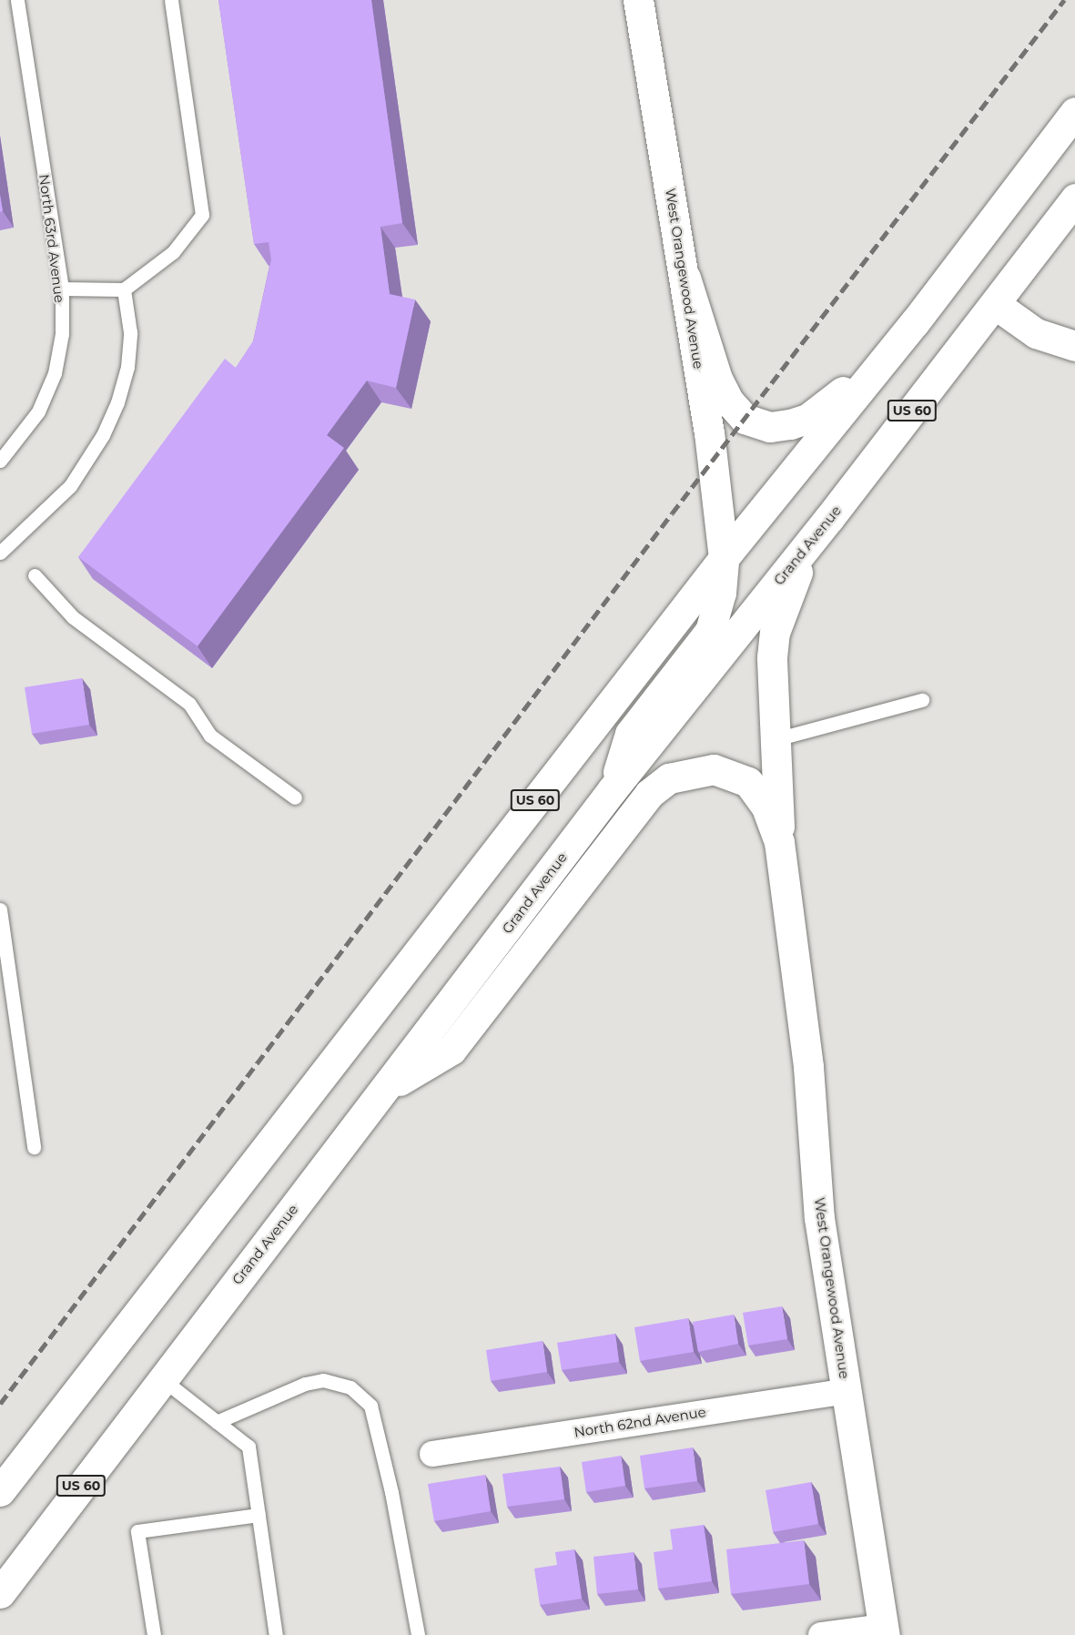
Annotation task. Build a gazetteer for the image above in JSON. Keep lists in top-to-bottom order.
{
  "streets": {
    "main road": ["West Orangewood Avenue", "US 60", "Grand Avenue"],
    "street": ["North 62nd Avenue"],
    "lane": ["North 63rd Avenue"]
  },
  "crossings": [
    ["West Orangewood Avenue", "US 60"],
    ["West Orangewood Avenue", "Grand Avenue"],
    ["West Orangewood Avenue", "North 62nd Avenue"]
  ]
}
